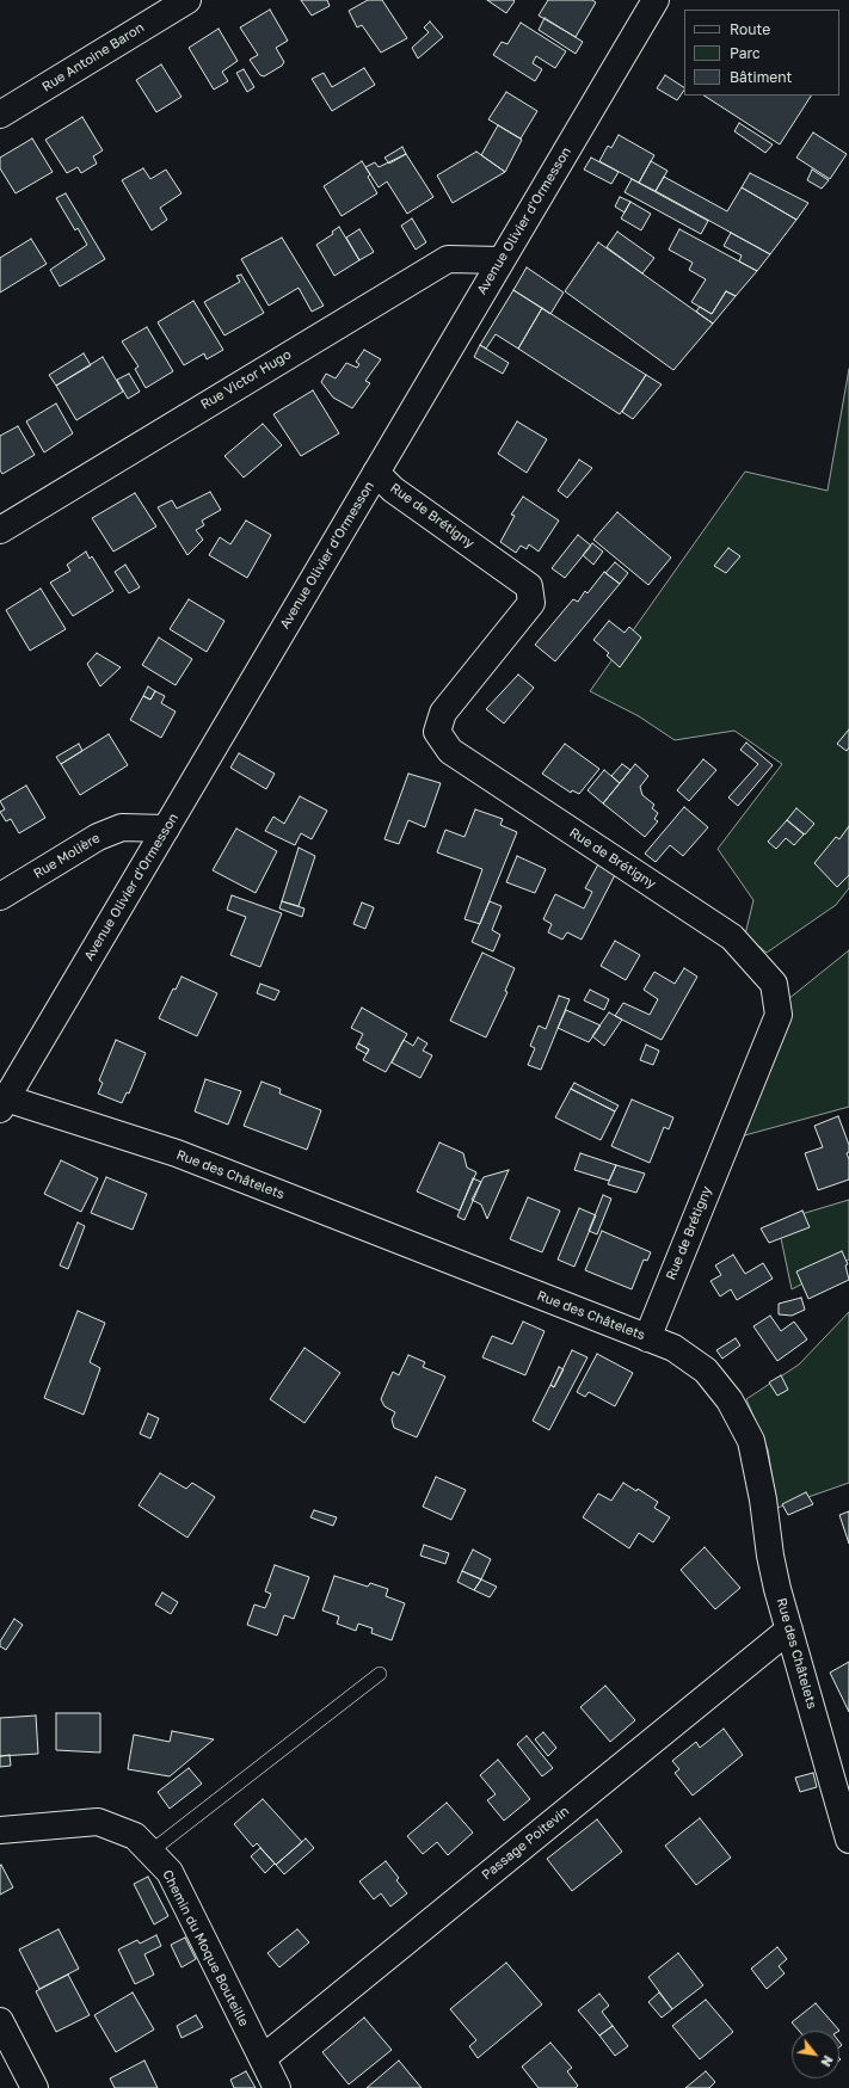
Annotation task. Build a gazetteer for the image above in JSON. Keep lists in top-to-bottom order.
{
  "streets": {
    "street": [
      "Rue Antoine Baron",
      "Avenue Olivier d'Ormesson",
      "Rue Victor Hugo",
      "Rue de Brétigny",
      "Rue Molière",
      "Rue des Châtelets",
      "Passage Poitevin",
      "Chemin du Moque Bouteille"
    ]
  },
  "crossings": [
    ["Avenue Olivier d'Ormesson", "Rue Victor Hugo"],
    ["Avenue Olivier d'Ormesson", "Rue de Brétigny"],
    ["Avenue Olivier d'Ormesson", "Rue Molière"],
    ["Avenue Olivier d'Ormesson", "Rue des Châtelets"],
    ["Rue de Brétigny", "Rue des Châtelets"],
    ["Rue des Châtelets", "Passage Poitevin"],
    ["Passage Poitevin", "Chemin du Moque Bouteille"]
  ],
  "legend": ["Route", "Parc", "Bâtiment"],
  "north": "bottom right"
}
